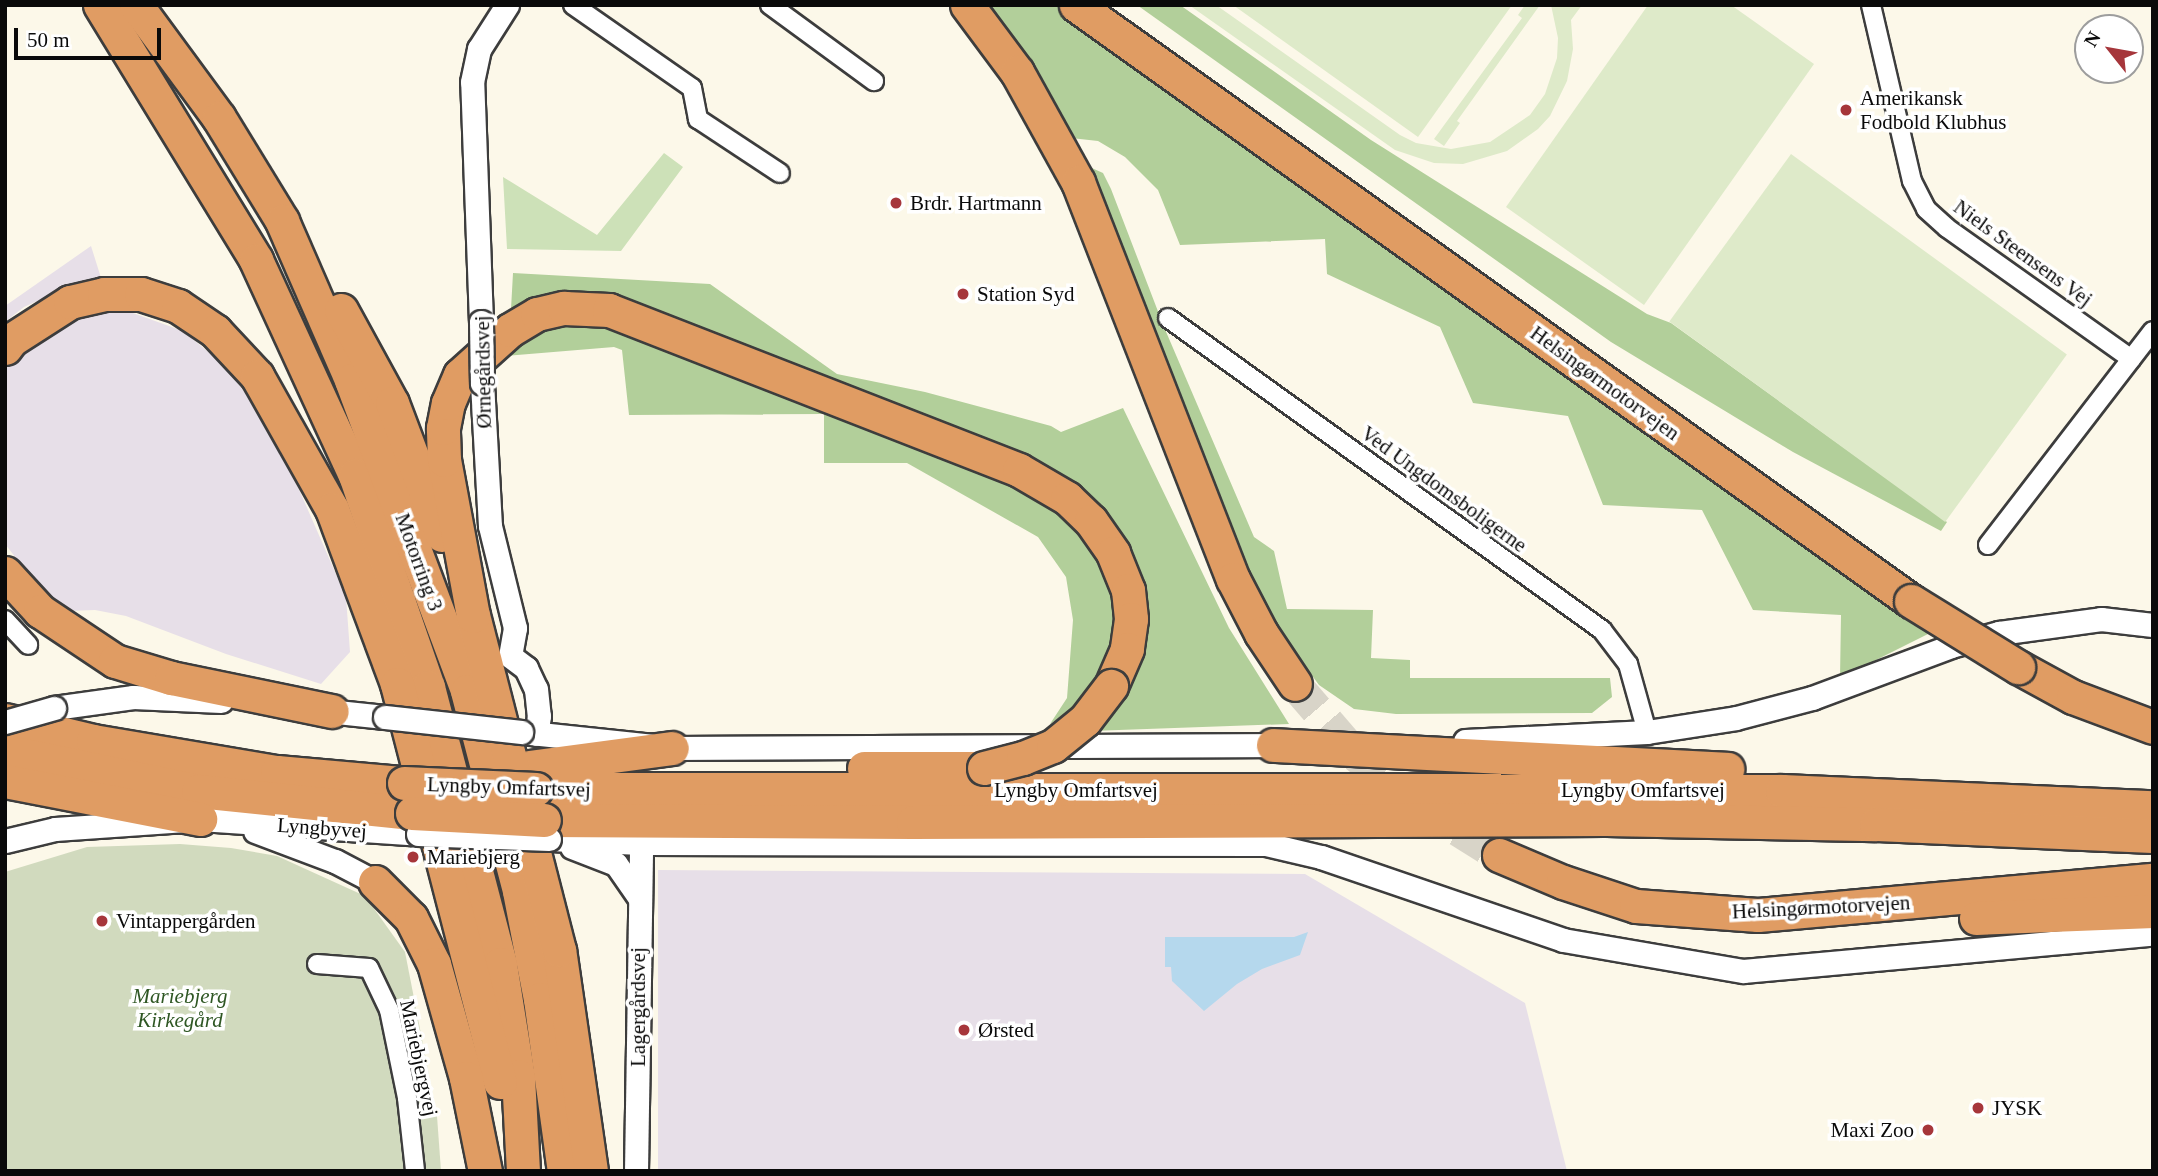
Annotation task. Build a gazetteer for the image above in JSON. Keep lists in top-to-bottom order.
{
  "streets": {
    "highway": ["Helsingørmotorvejen", "Motorring 3", "Lyngby Omfartsvej"],
    "street": [
      "Niels Steensens Vej",
      "Ørnegårdsvej",
      "Ved Ungdomsboligerne",
      "Lyngbyvej",
      "Lagergårdsvej",
      "Mariebjergvej"
    ]
  },
  "crossings": [
    ["Lyngby Omfartsvej", "Lyngbyvej"],
    ["Lyngbyvej", "Lagergårdsvej"]
  ],
  "parks": ["Mariebjerg Kirkegård"],
  "places": [
    "Amerikansk Fodbold Klubhus",
    "Brdr. Hartmann",
    "Station Syd",
    "Mariebjerg",
    "Vintappergården",
    "Ørsted",
    "JYSK",
    "Maxi Zoo"
  ],
  "scale_bar": "50 m",
  "north": "top left"
}
